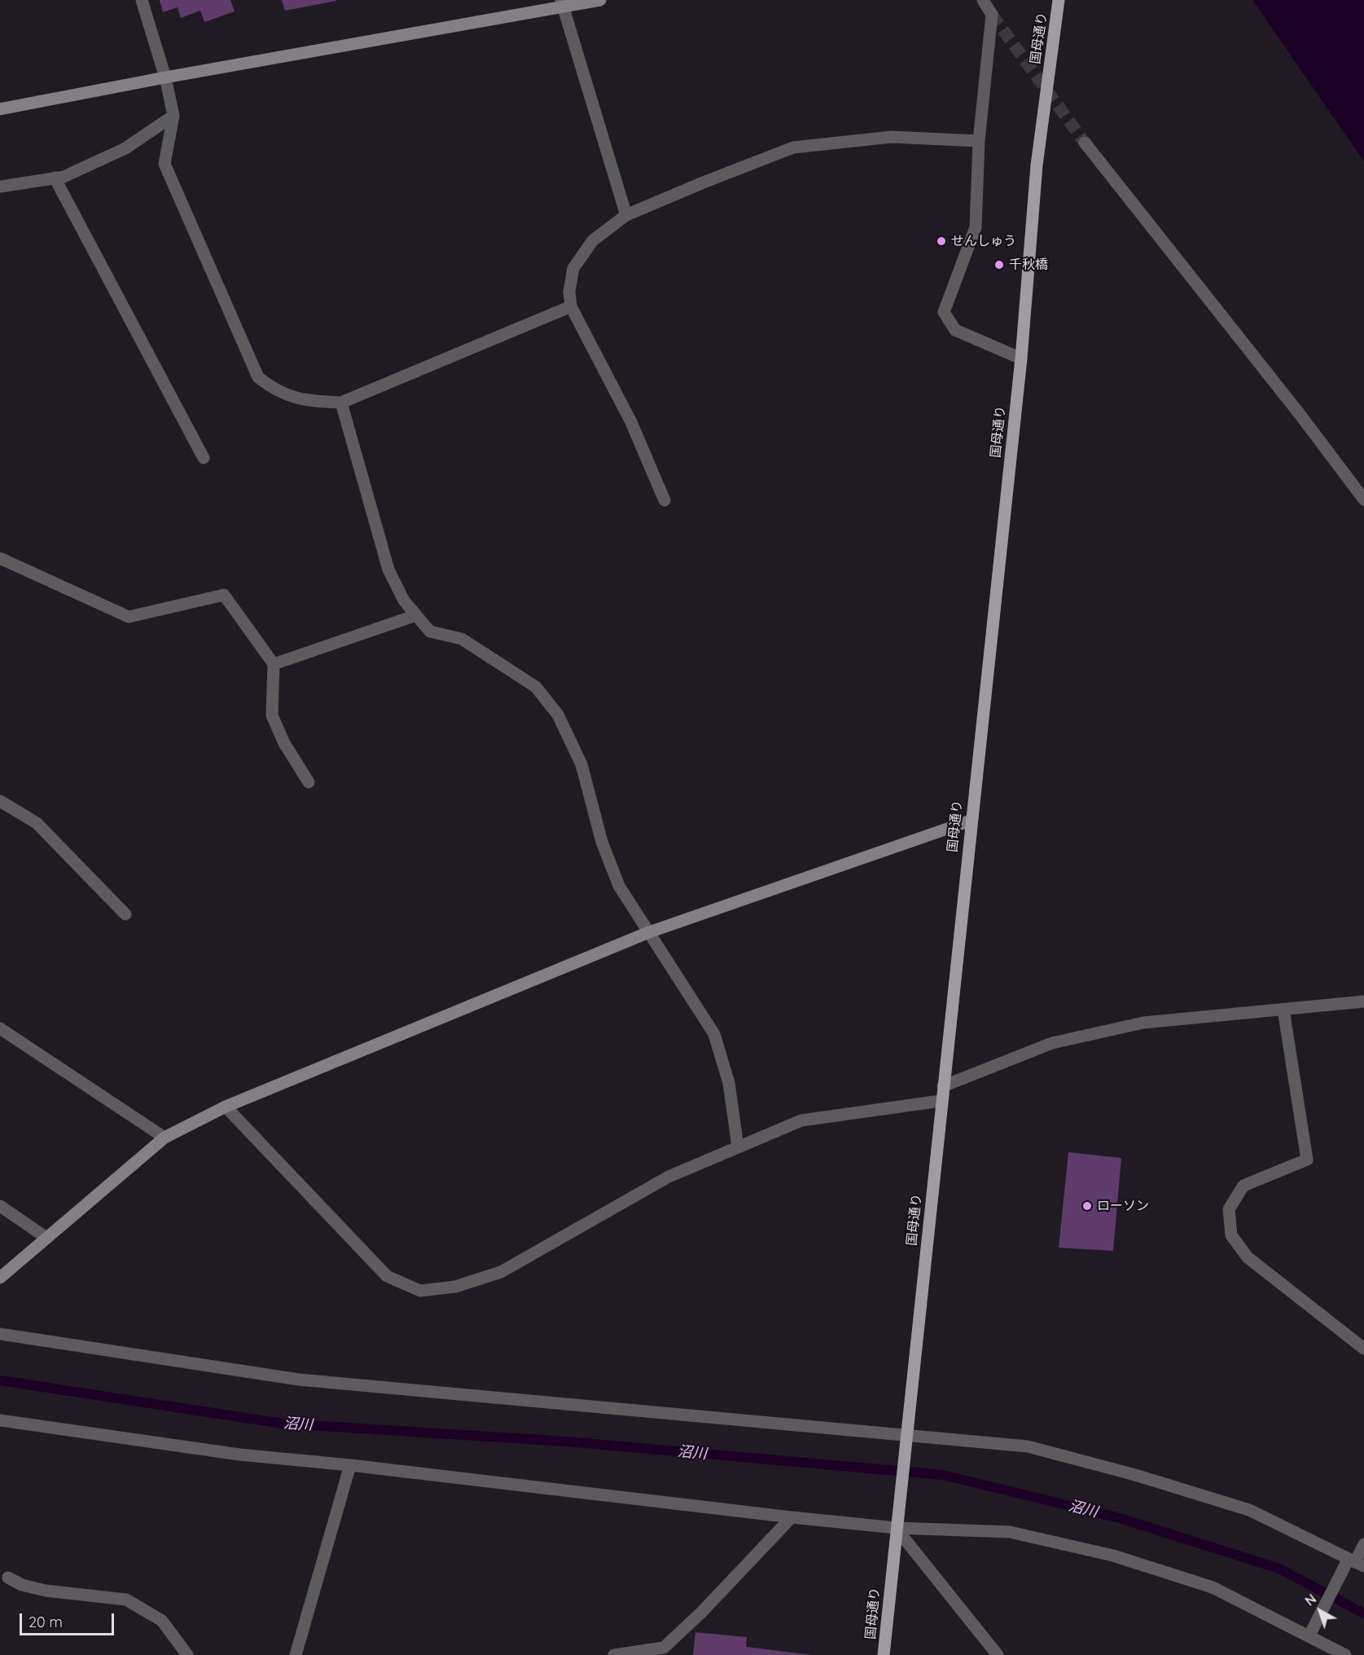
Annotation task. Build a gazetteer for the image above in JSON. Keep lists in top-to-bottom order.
{
  "streets": {
    "main road": ["国母通り"]
  },
  "water": ["沼川"],
  "places": ["せんしゅう", "千秋橋", "ローソン"],
  "scale_bar": "20 m",
  "north": "top left"
}
